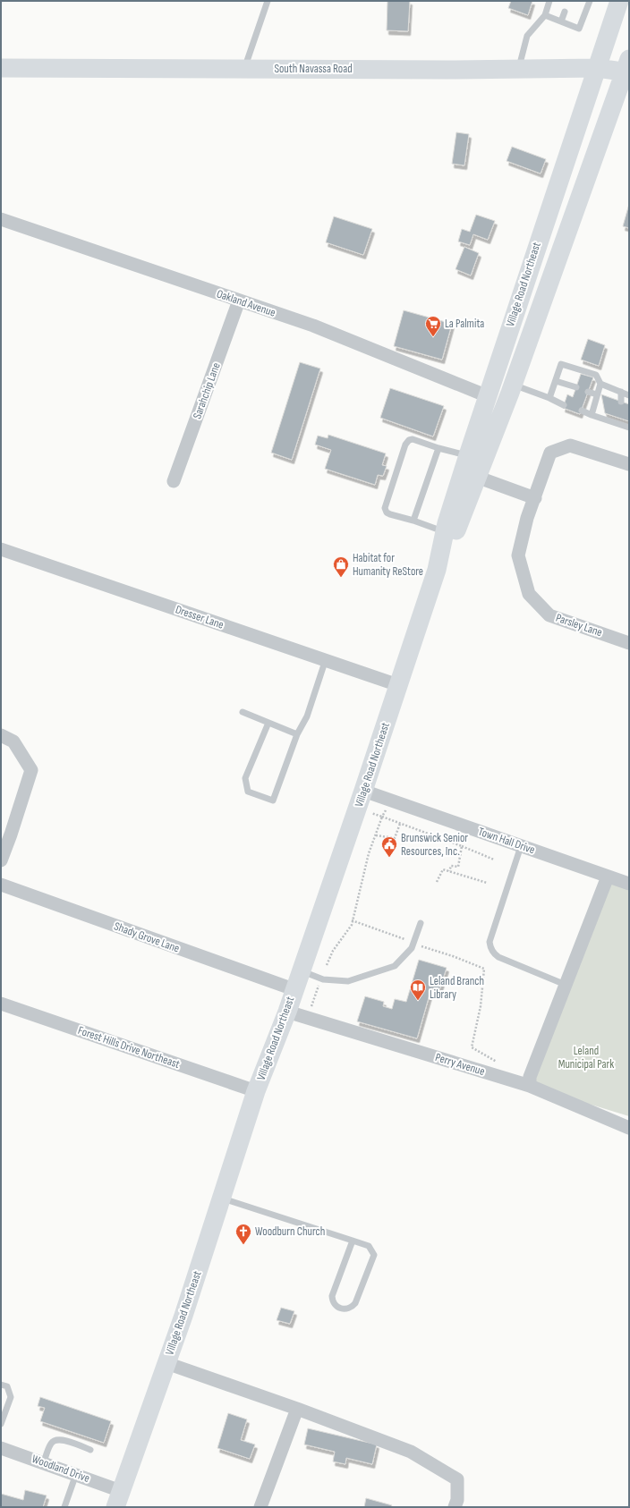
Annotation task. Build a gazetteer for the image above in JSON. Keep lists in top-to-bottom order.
{
  "streets": {
    "main road": ["South Navassa Road", "Village Road Northeast"],
    "street": [
      "Oakland Avenue",
      "Sarahchip Lane",
      "Dresser Lane",
      "Parsley Lane",
      "Town Hall Drive",
      "Shady Grove Lane",
      "Forest Hills Drive Northeast",
      "Perry Avenue",
      "Woodland Drive"
    ]
  },
  "crossings": [
    ["South Navassa Road", "Village Road Northeast"],
    ["Village Road Northeast", "Oakland Avenue"],
    ["Village Road Northeast", "Dresser Lane"],
    ["Village Road Northeast", "Town Hall Drive"],
    ["Village Road Northeast", "Shady Grove Lane"],
    ["Village Road Northeast", "Forest Hills Drive Northeast"],
    ["Village Road Northeast", "Perry Avenue"],
    ["Village Road Northeast", "Woodland Drive"],
    ["Oakland Avenue", "Sarahchip Lane"]
  ],
  "parks": ["Leland Municipal Park"],
  "places": {
    "supermarket": ["La Palmita"],
    "shop": ["Habitat for Humanity ReStore"],
    "public building": ["Brunswick Senior Resources, Inc."],
    "library": ["Leland Branch Library"],
    "church": ["Woodburn Church"]
  }
}
